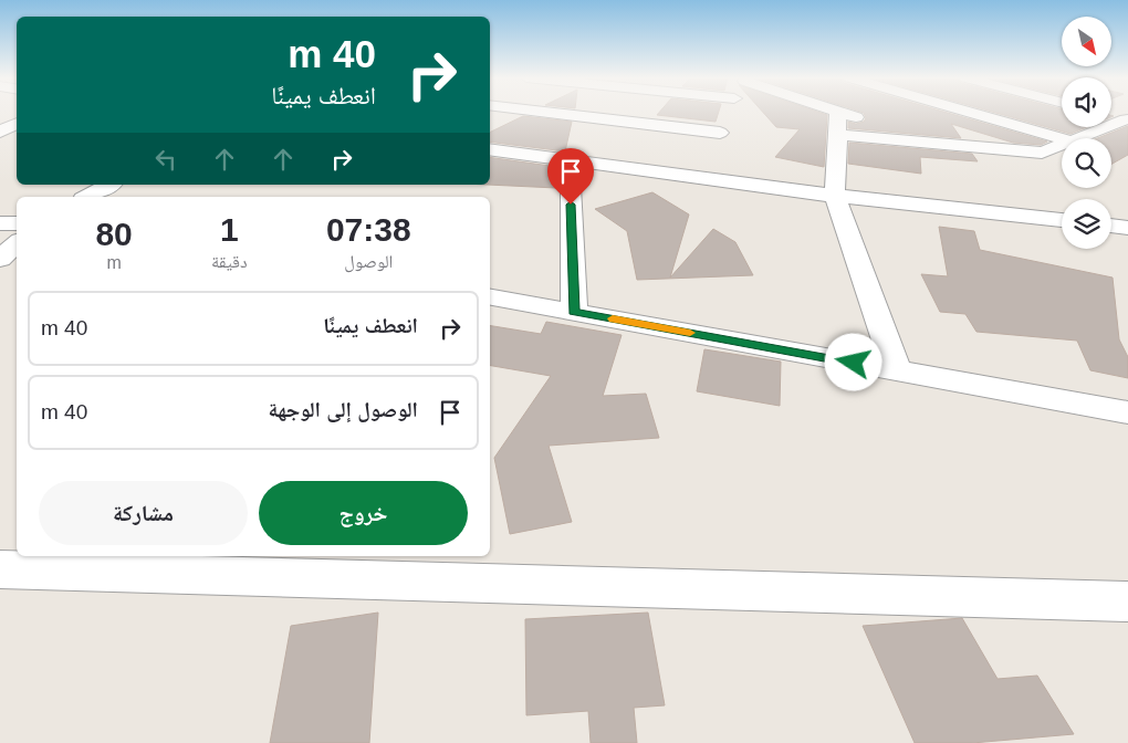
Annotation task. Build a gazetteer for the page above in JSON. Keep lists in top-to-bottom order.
{
  "north": "bottom right",
  "page": {
    "turn": ["40 m", "انعطف يمينًا"],
    "eta": [
      "07:38",
      "الوصول",
      "1",
      "دقيقة",
      "80",
      "m"
    ],
    "list": [
      {
        "name": "انعطف يمينًا",
        "value": "40 m"
      },
      {
        "name": "الوصول إلى الوجهة",
        "value": "40 m"
      }
    ],
    "buttons": ["خروج", "مشاركة"]
  }
}
